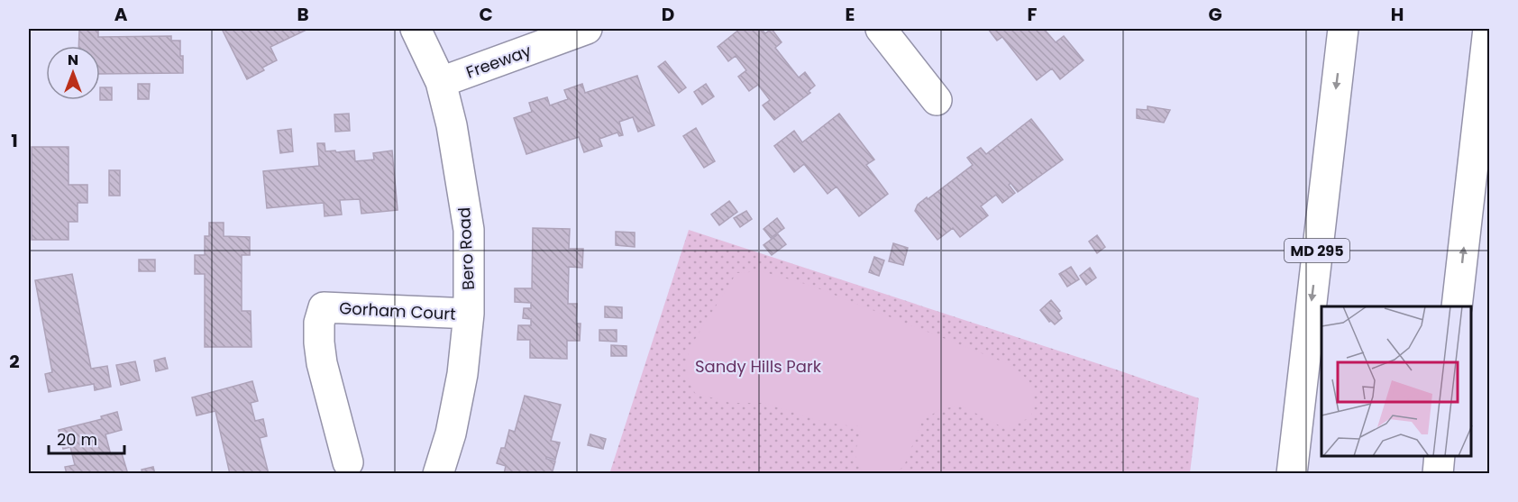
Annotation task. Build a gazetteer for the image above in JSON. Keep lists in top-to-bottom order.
{
  "streets": {
    "main road": [
      "Freeway",
      "Bero Road",
      "MD 295",
      "Gorham Court"
    ]
  },
  "crossings": [
    ["Freeway", "Bero Road"],
    ["Bero Road", "Gorham Court"]
  ],
  "parks": ["Sandy Hills Park"],
  "scale_bar": "20 m",
  "north": "top",
  "grid": {
    "columns": [
      "A",
      "B",
      "C",
      "D",
      "E",
      "F",
      "G",
      "H"
    ],
    "rows": ["1", "2"]
  }
}
